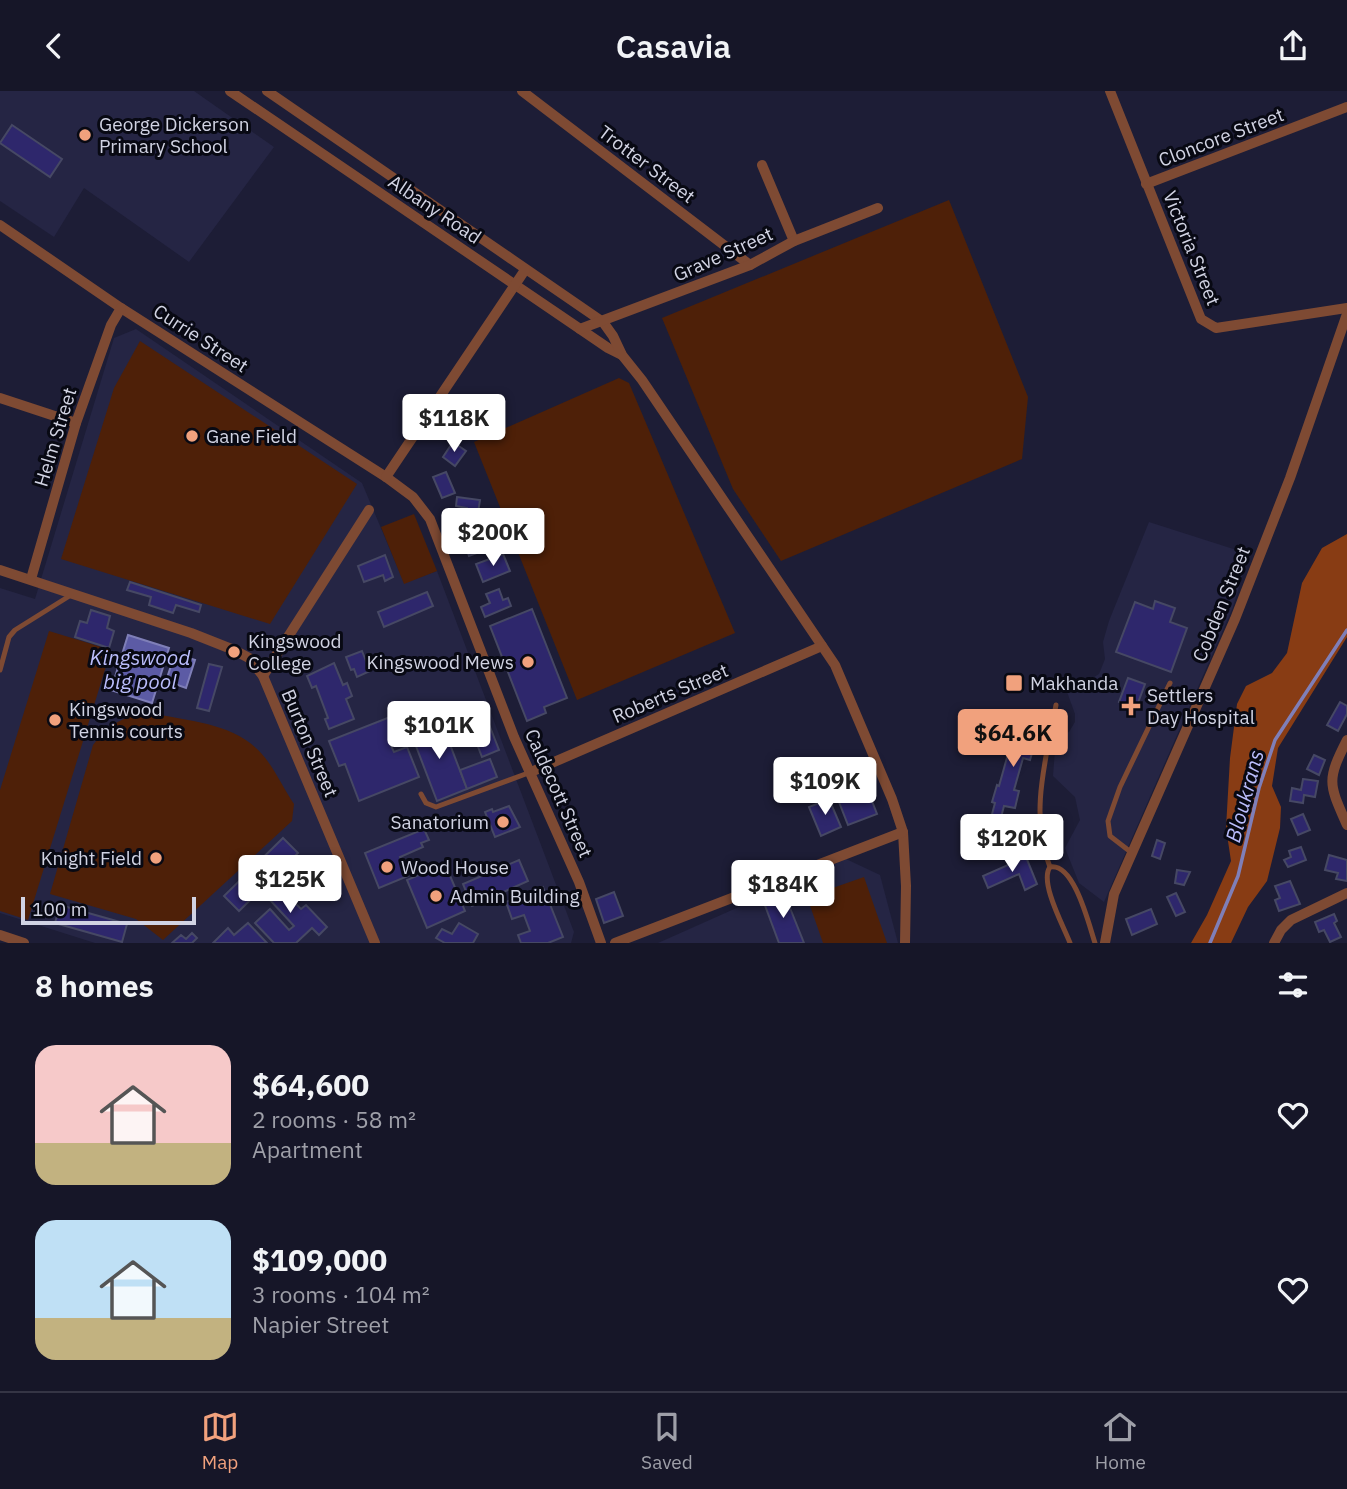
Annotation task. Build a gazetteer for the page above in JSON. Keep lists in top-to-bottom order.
{
  "streets": {
    "street": [
      "Cloncore Street",
      "Trotter Street",
      "Albany Road",
      "Victoria Street",
      "Grave Street",
      "Currie Street",
      "Helm Street",
      "Cobden Street",
      "Roberts Street",
      "Burton Street",
      "Caldecott Street"
    ]
  },
  "crossings": [
    ["Cloncore Street", "Victoria Street"],
    ["Trotter Street", "Grave Street"],
    ["Albany Road", "Grave Street"],
    ["Albany Road", "Roberts Street"],
    ["Currie Street", "Helm Street"],
    ["Currie Street", "Caldecott Street"],
    ["Helm Street", "Burton Street"],
    ["Roberts Street", "Caldecott Street"]
  ],
  "water": ["Kingswood big pool", "Bloukrans"],
  "places": {
    "other": [
      "George Dickerson Primary School",
      "Gane Field",
      "Kingswood College",
      "Kingswood Mews",
      "Kingswood Tennis courts",
      "Sanatorium",
      "Knight Field",
      "Wood House",
      "Admin Building"
    ],
    "transit": ["Makhanda"],
    "health": ["Settlers Day Hospital"]
  },
  "scale_bar": "100 m",
  "page": {
    "header": "Casavia",
    "price": [
      "$118K",
      "$200K",
      "$101K",
      "$64.6K",
      "$109K",
      "$120K",
      "$125K",
      "$184K"
    ],
    "scale": "100 m",
    "heading": "8 homes",
    "list": [
      {
        "name": "$64,600",
        "note": "2 rooms · 58 m² · Apartment"
      },
      {
        "name": "$109,000",
        "note": "3 rooms · 104 m² · Napier Street"
      }
    ],
    "tabs": ["Map", "Saved", "Home"]
  }
}
